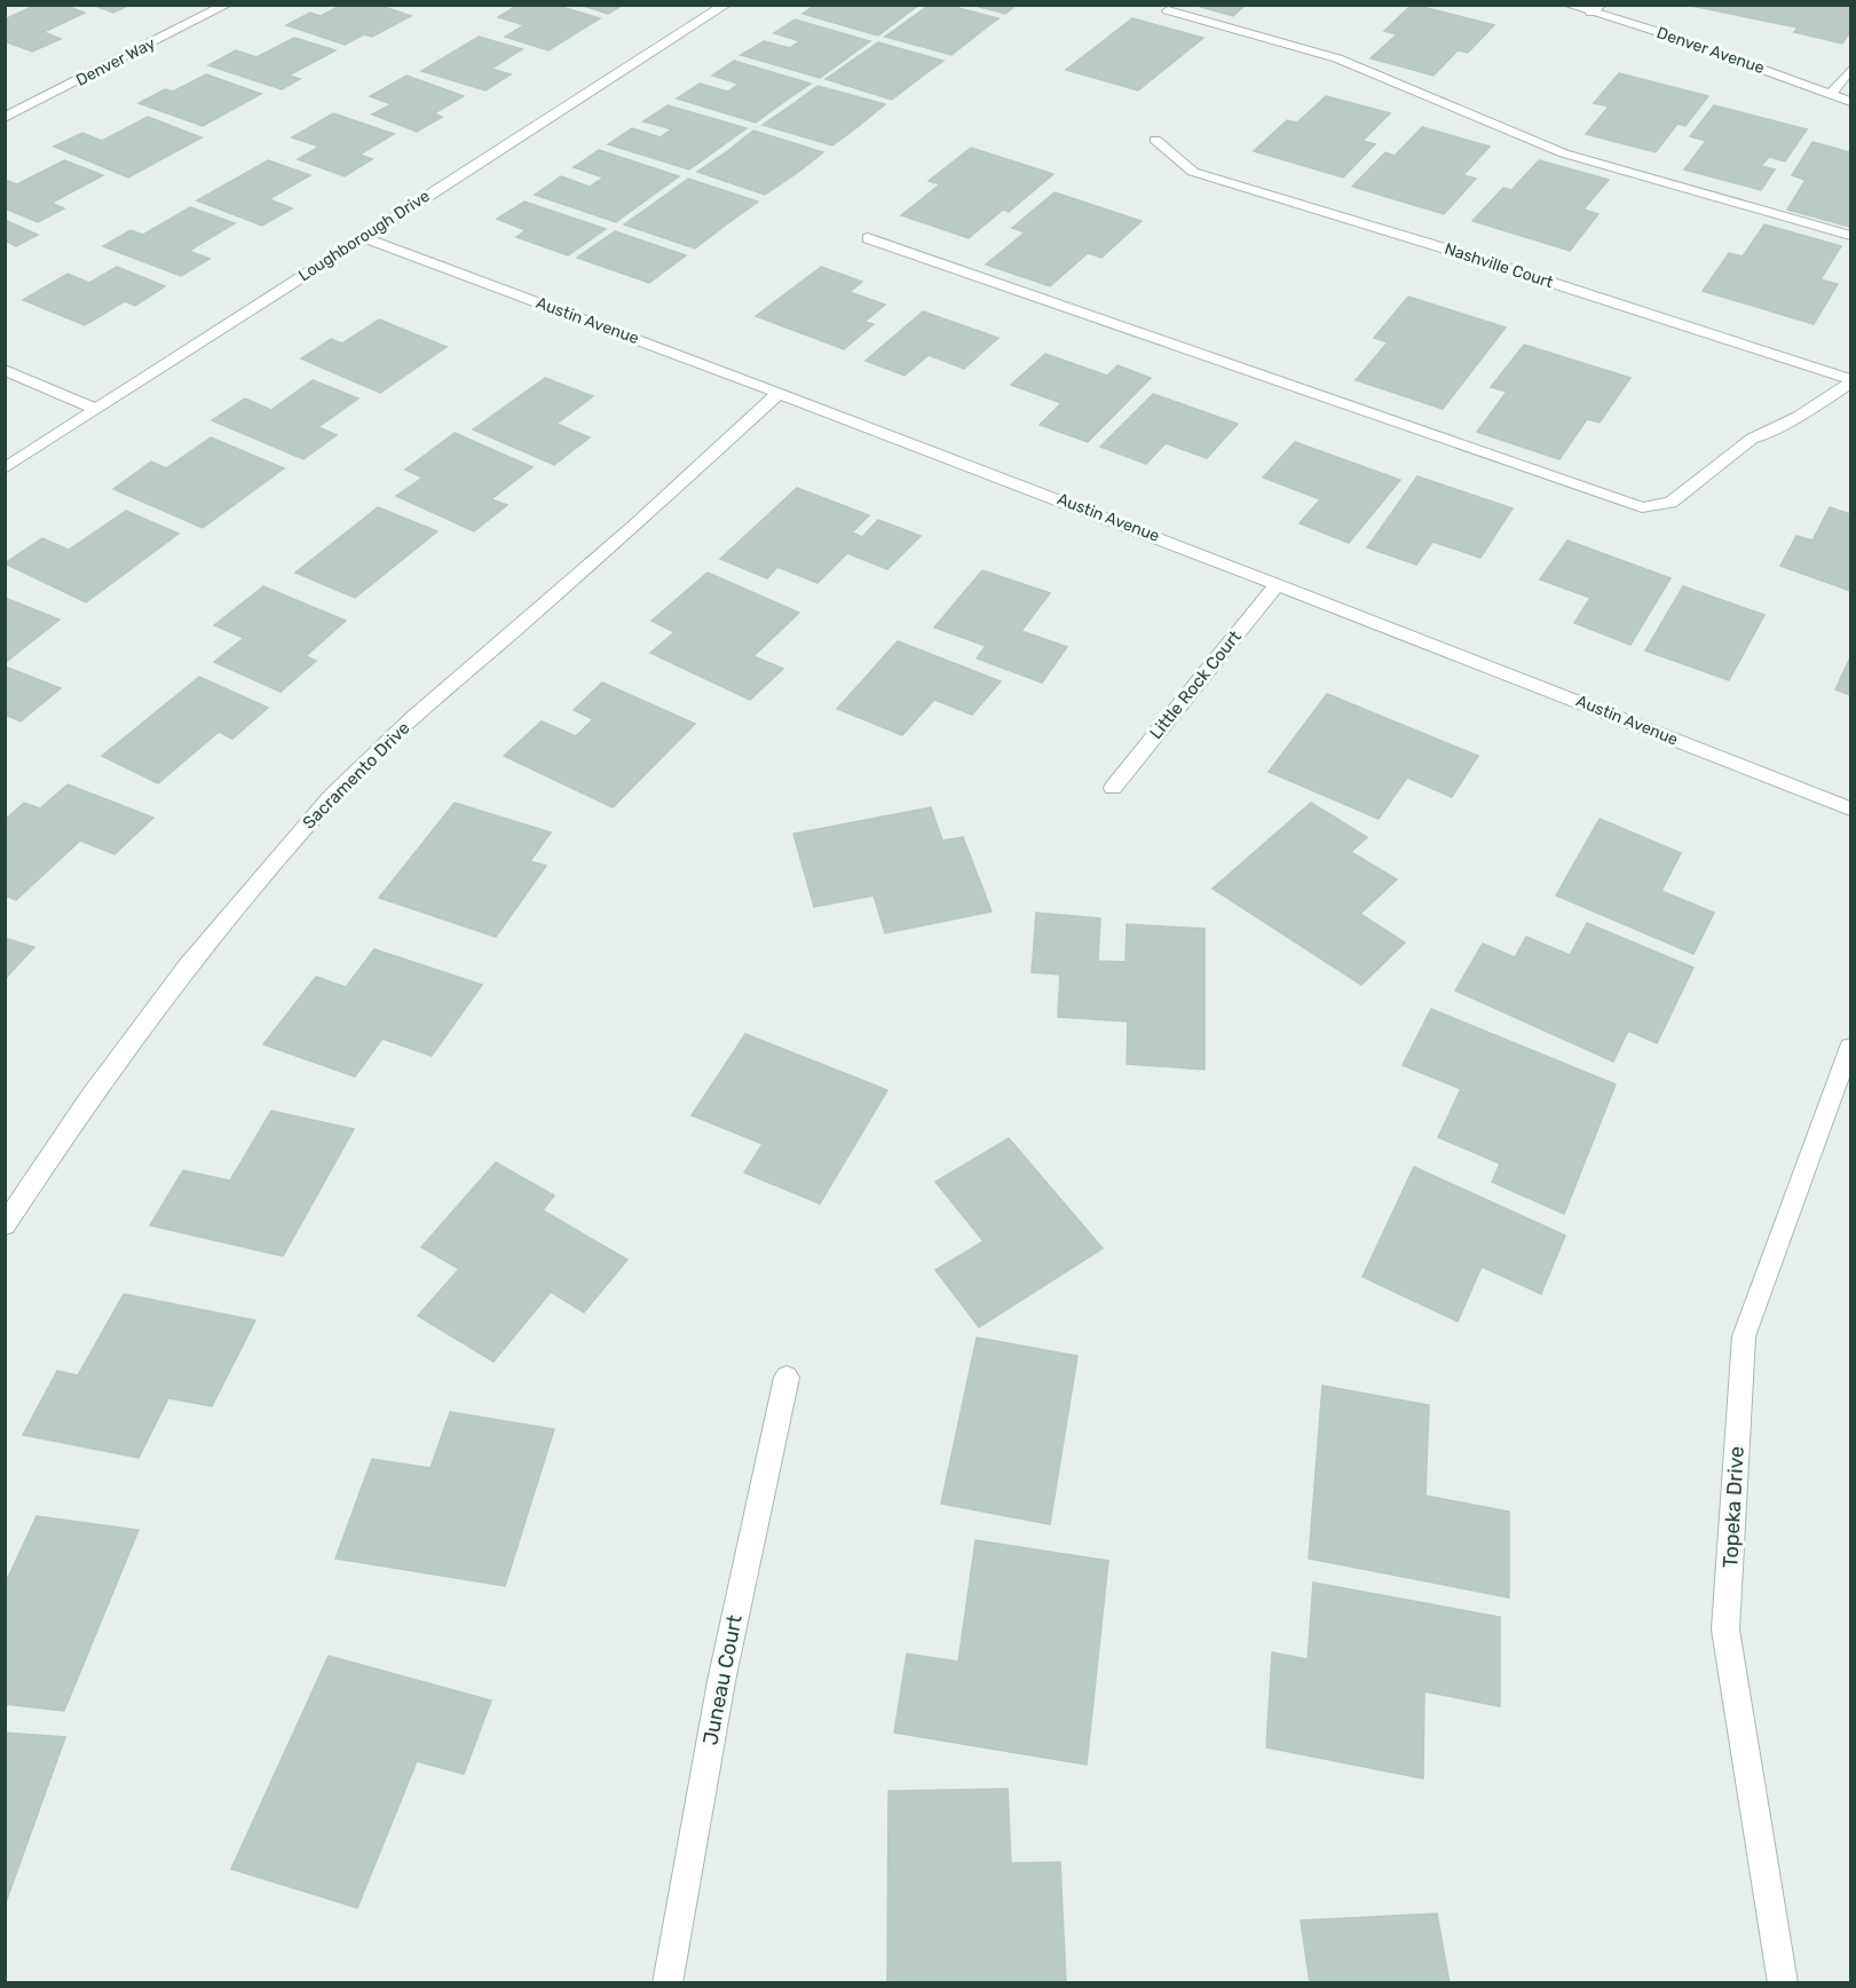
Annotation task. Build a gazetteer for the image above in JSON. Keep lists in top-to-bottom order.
{
  "streets": {
    "street": [
      "Denver Avenue",
      "Denver Way",
      "Loughborough Drive",
      "Nashville Court",
      "Austin Avenue",
      "Little Rock Court",
      "Sacramento Drive",
      "Topeka Drive",
      "Juneau Court"
    ]
  },
  "crossings": [
    ["Loughborough Drive", "Austin Avenue"],
    ["Austin Avenue", "Little Rock Court"],
    ["Austin Avenue", "Sacramento Drive"]
  ]
}
